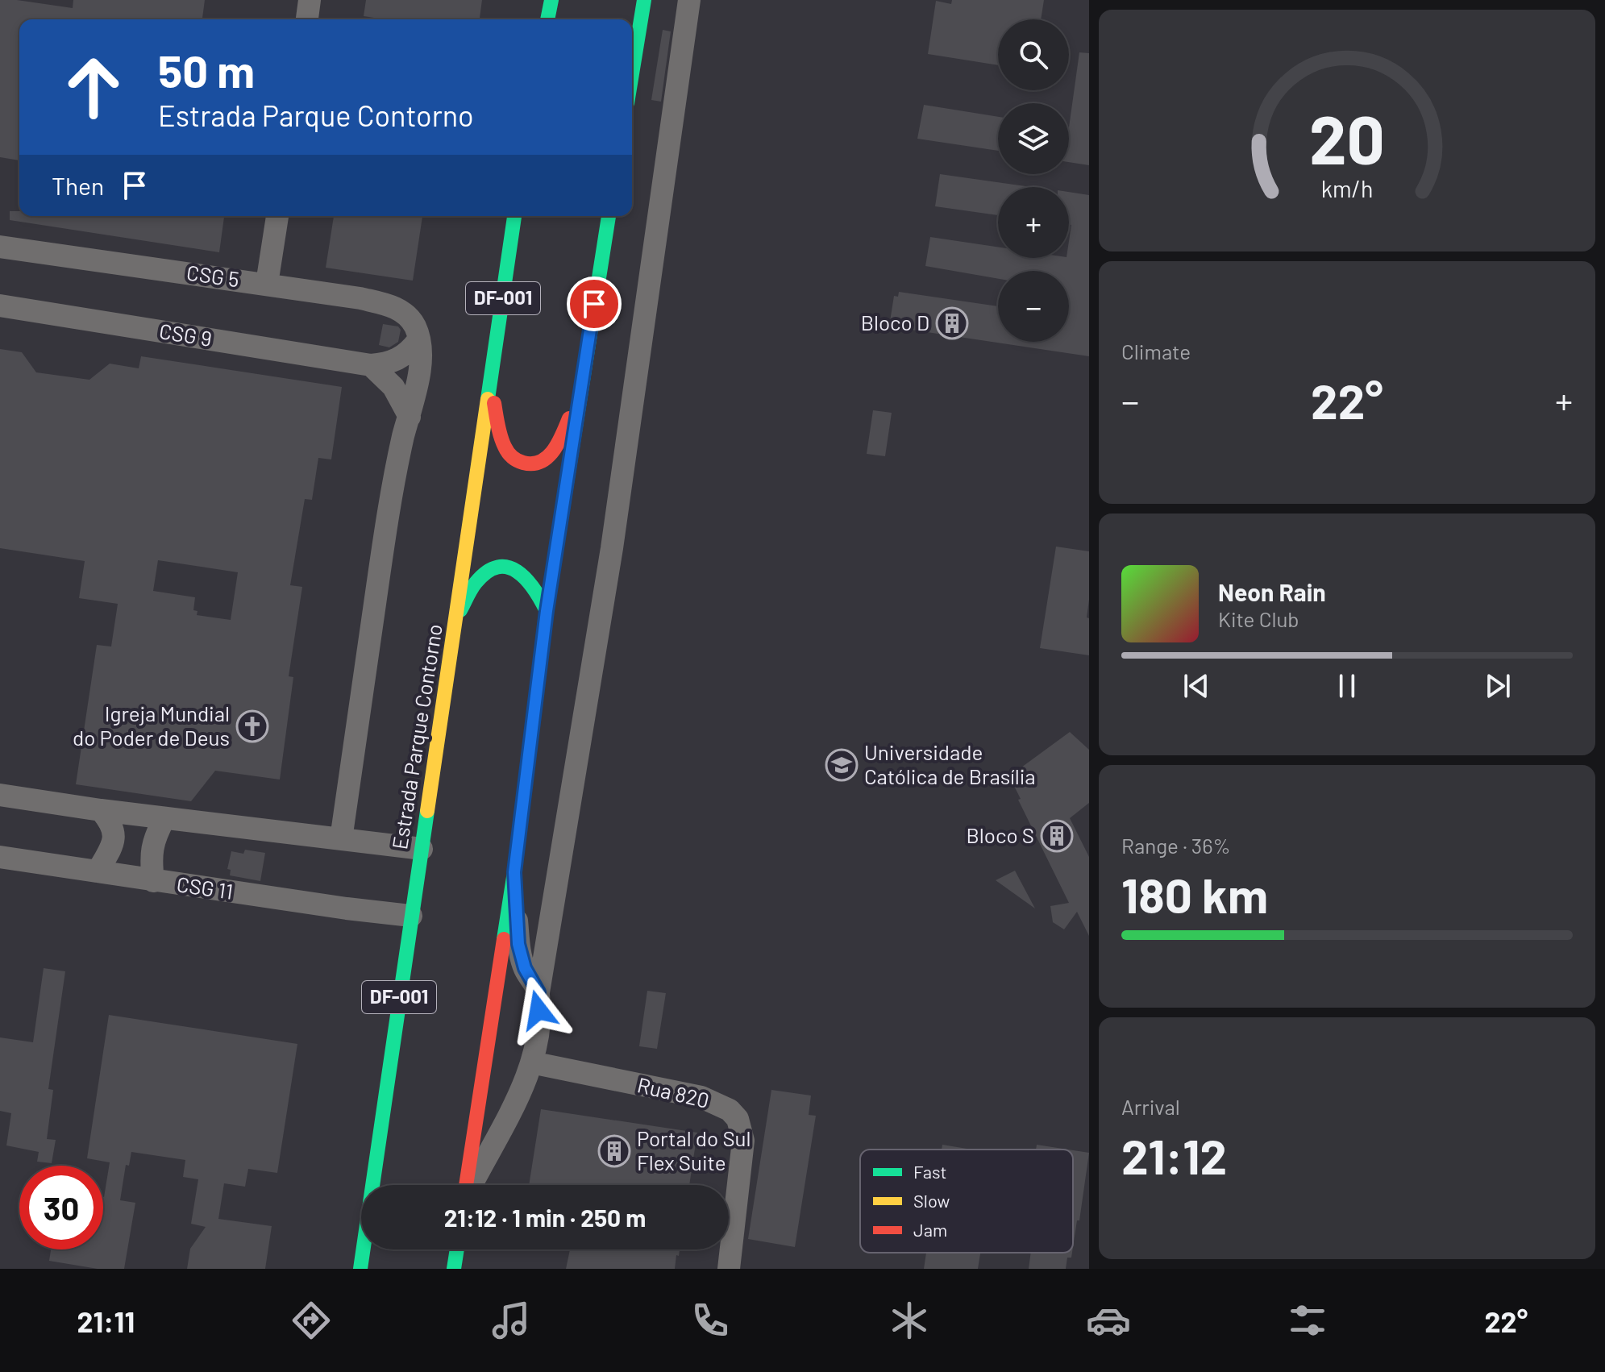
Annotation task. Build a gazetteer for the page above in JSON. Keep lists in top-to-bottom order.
{
  "streets": {
    "highway": ["DF-001", "Estrada Parque Contorno"],
    "street": [
      "CSG 5",
      "CSG 9",
      "CSG 11",
      "Rua 820"
    ]
  },
  "crossings": [
    ["CSG 5", "CSG 9"],
    ["Estrada Parque Contorno", "CSG 11"]
  ],
  "places": {
    "building": ["Bloco D", "Bloco S", "Portal do Sul Flex Suite"],
    "church": ["Igreja Mundial do Poder de Deus"],
    "school or university": ["Universidade Católica de Brasília"]
  },
  "legend": ["Fast", "Slow", "Jam"],
  "page": {
    "map_buttons": ["+", "−"],
    "turn": ["50 m", "Estrada Parque Contorno"],
    "then": "Then",
    "tile": [
      "Climate",
      ["Range · 36%", "180 km"],
      ["Arrival", "21:12"]
    ],
    "heat": ["−", "22°", "+"],
    "song": ["Neon Rain", "Kite Club"],
    "limit": "30",
    "trip": "21:12 · 1 min · 250 m",
    "tabs": ["21:11", "22°"],
    "gauge": ["20", "km/h"]
  }
}
